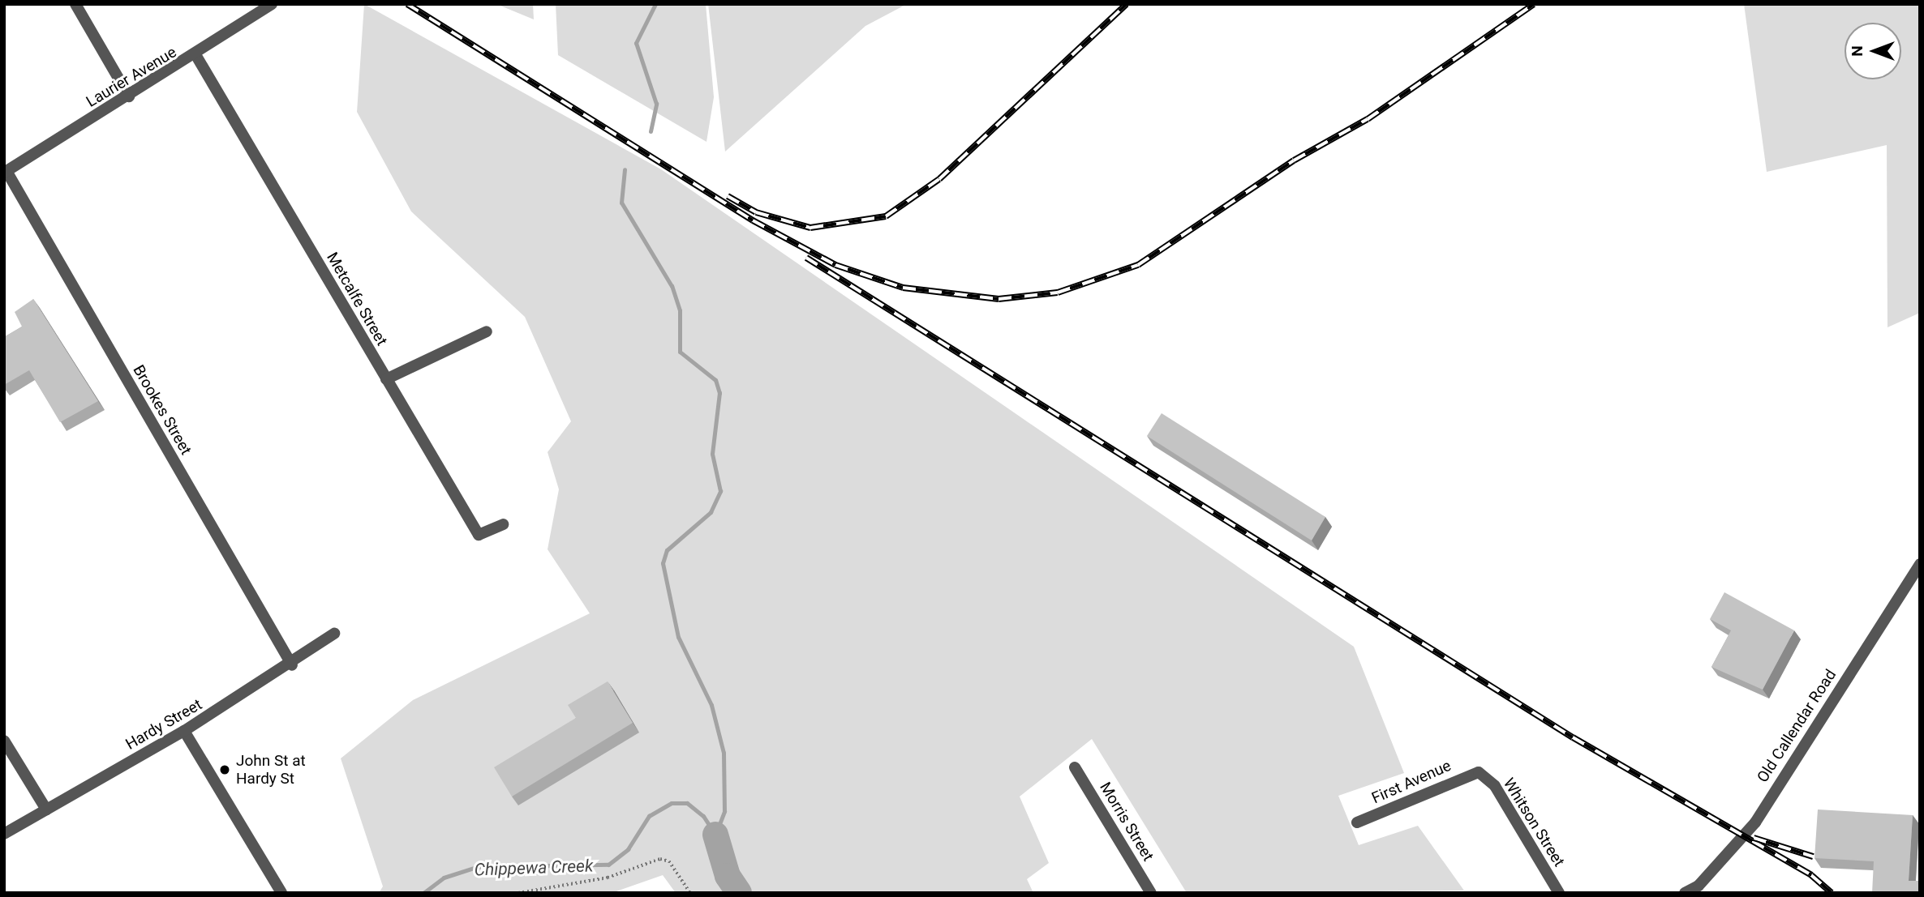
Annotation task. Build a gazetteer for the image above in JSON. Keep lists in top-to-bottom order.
{
  "streets": {
    "street": [
      "Laurier Avenue",
      "Metcalfe Street",
      "Brookes Street",
      "Hardy Street",
      "Old Callendar Road",
      "First Avenue",
      "Morris Street",
      "Whitson Street"
    ]
  },
  "crossings": [
    ["Laurier Avenue", "Metcalfe Street"],
    ["Laurier Avenue", "Brookes Street"],
    ["Brookes Street", "Hardy Street"],
    ["First Avenue", "Whitson Street"]
  ],
  "water": ["Chippewa Creek"],
  "places": ["John St at Hardy St"],
  "north": "left"
}
